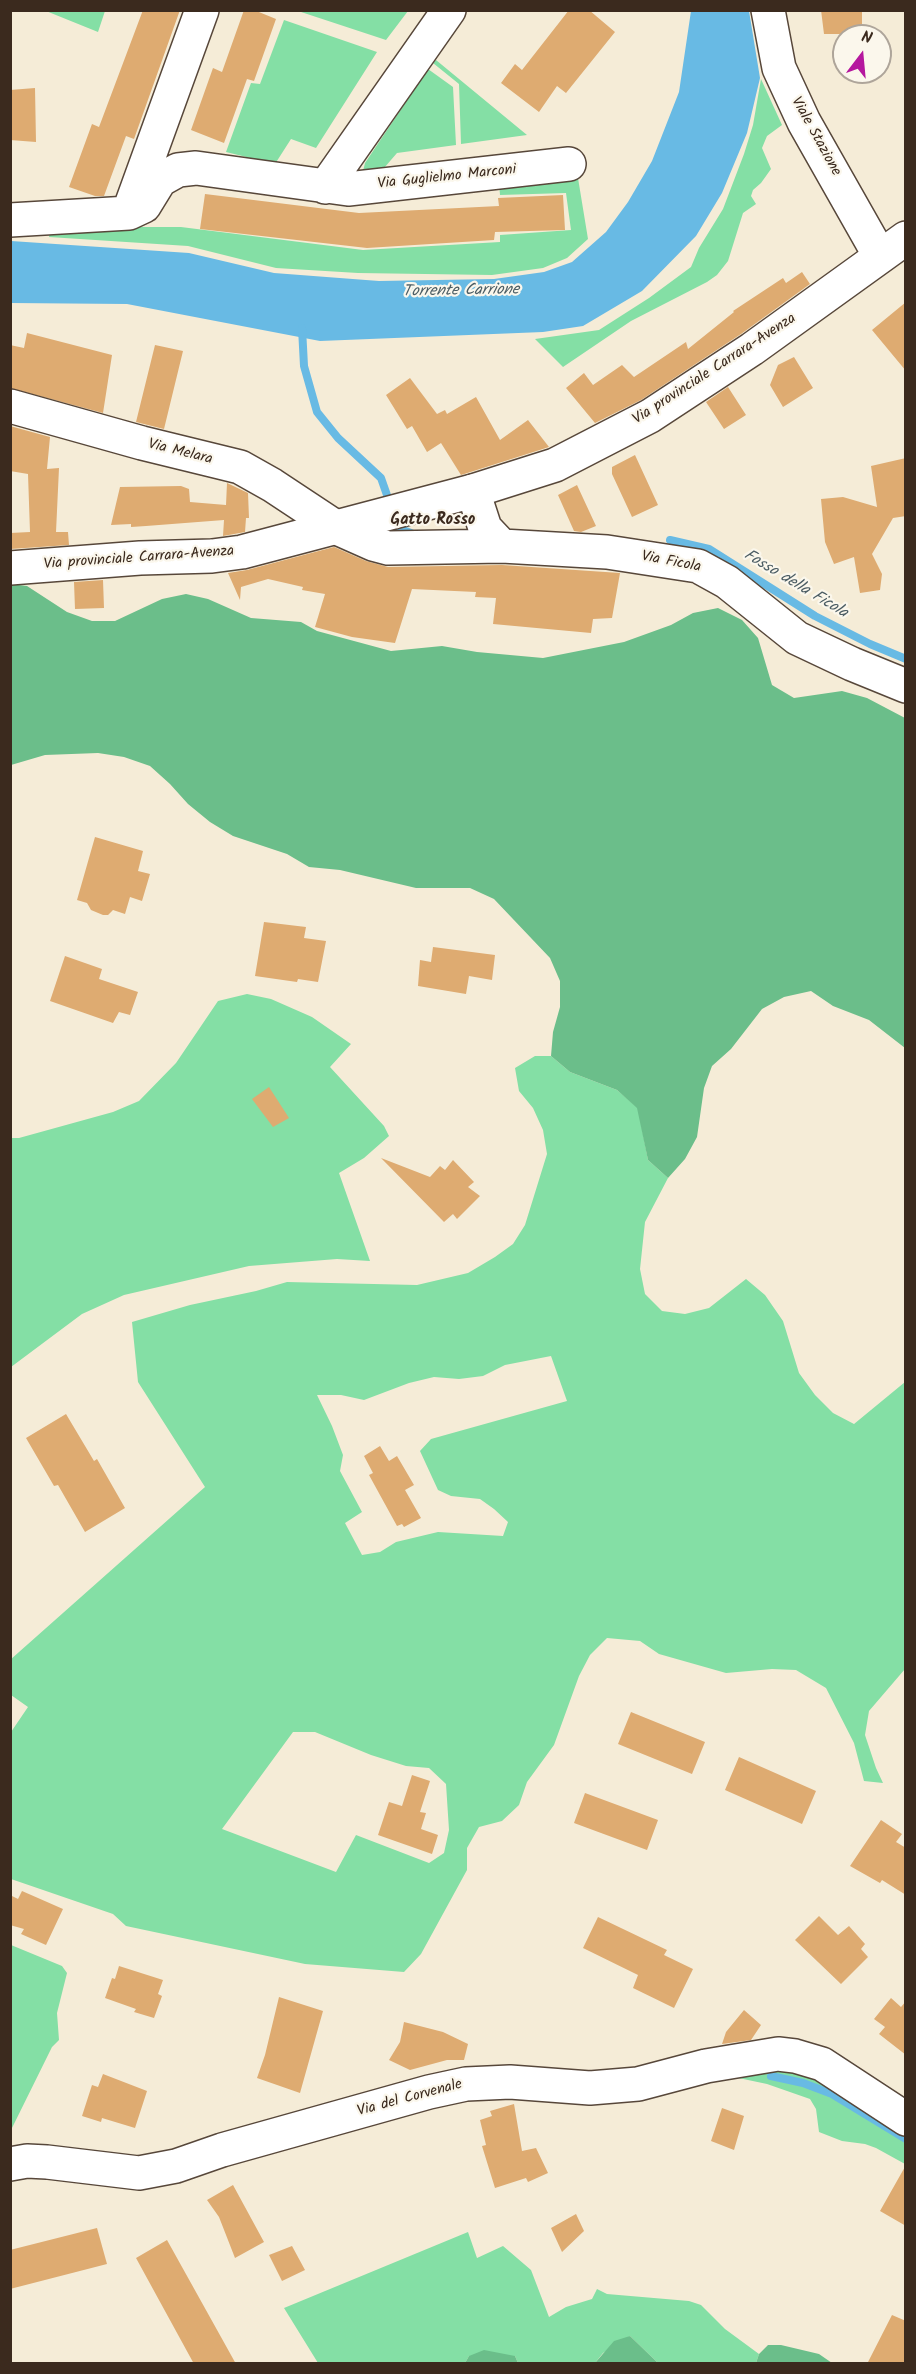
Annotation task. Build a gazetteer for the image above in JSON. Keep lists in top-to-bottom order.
{
  "streets": {
    "street": [
      "Viale Stazione",
      "Via Guglielmo Marconi",
      "Via provinciale Carrara-Avenza",
      "Via Melara",
      "Via Ficola",
      "Via del Corvenale"
    ]
  },
  "crossings": [
    ["Viale Stazione", "Via provinciale Carrara-Avenza"],
    ["Via provinciale Carrara-Avenza", "Via Melara"]
  ],
  "districts": ["Gatto Rosso"],
  "water": ["Torrente Carrione", "Fosso della Ficola"],
  "north": "top"
}
